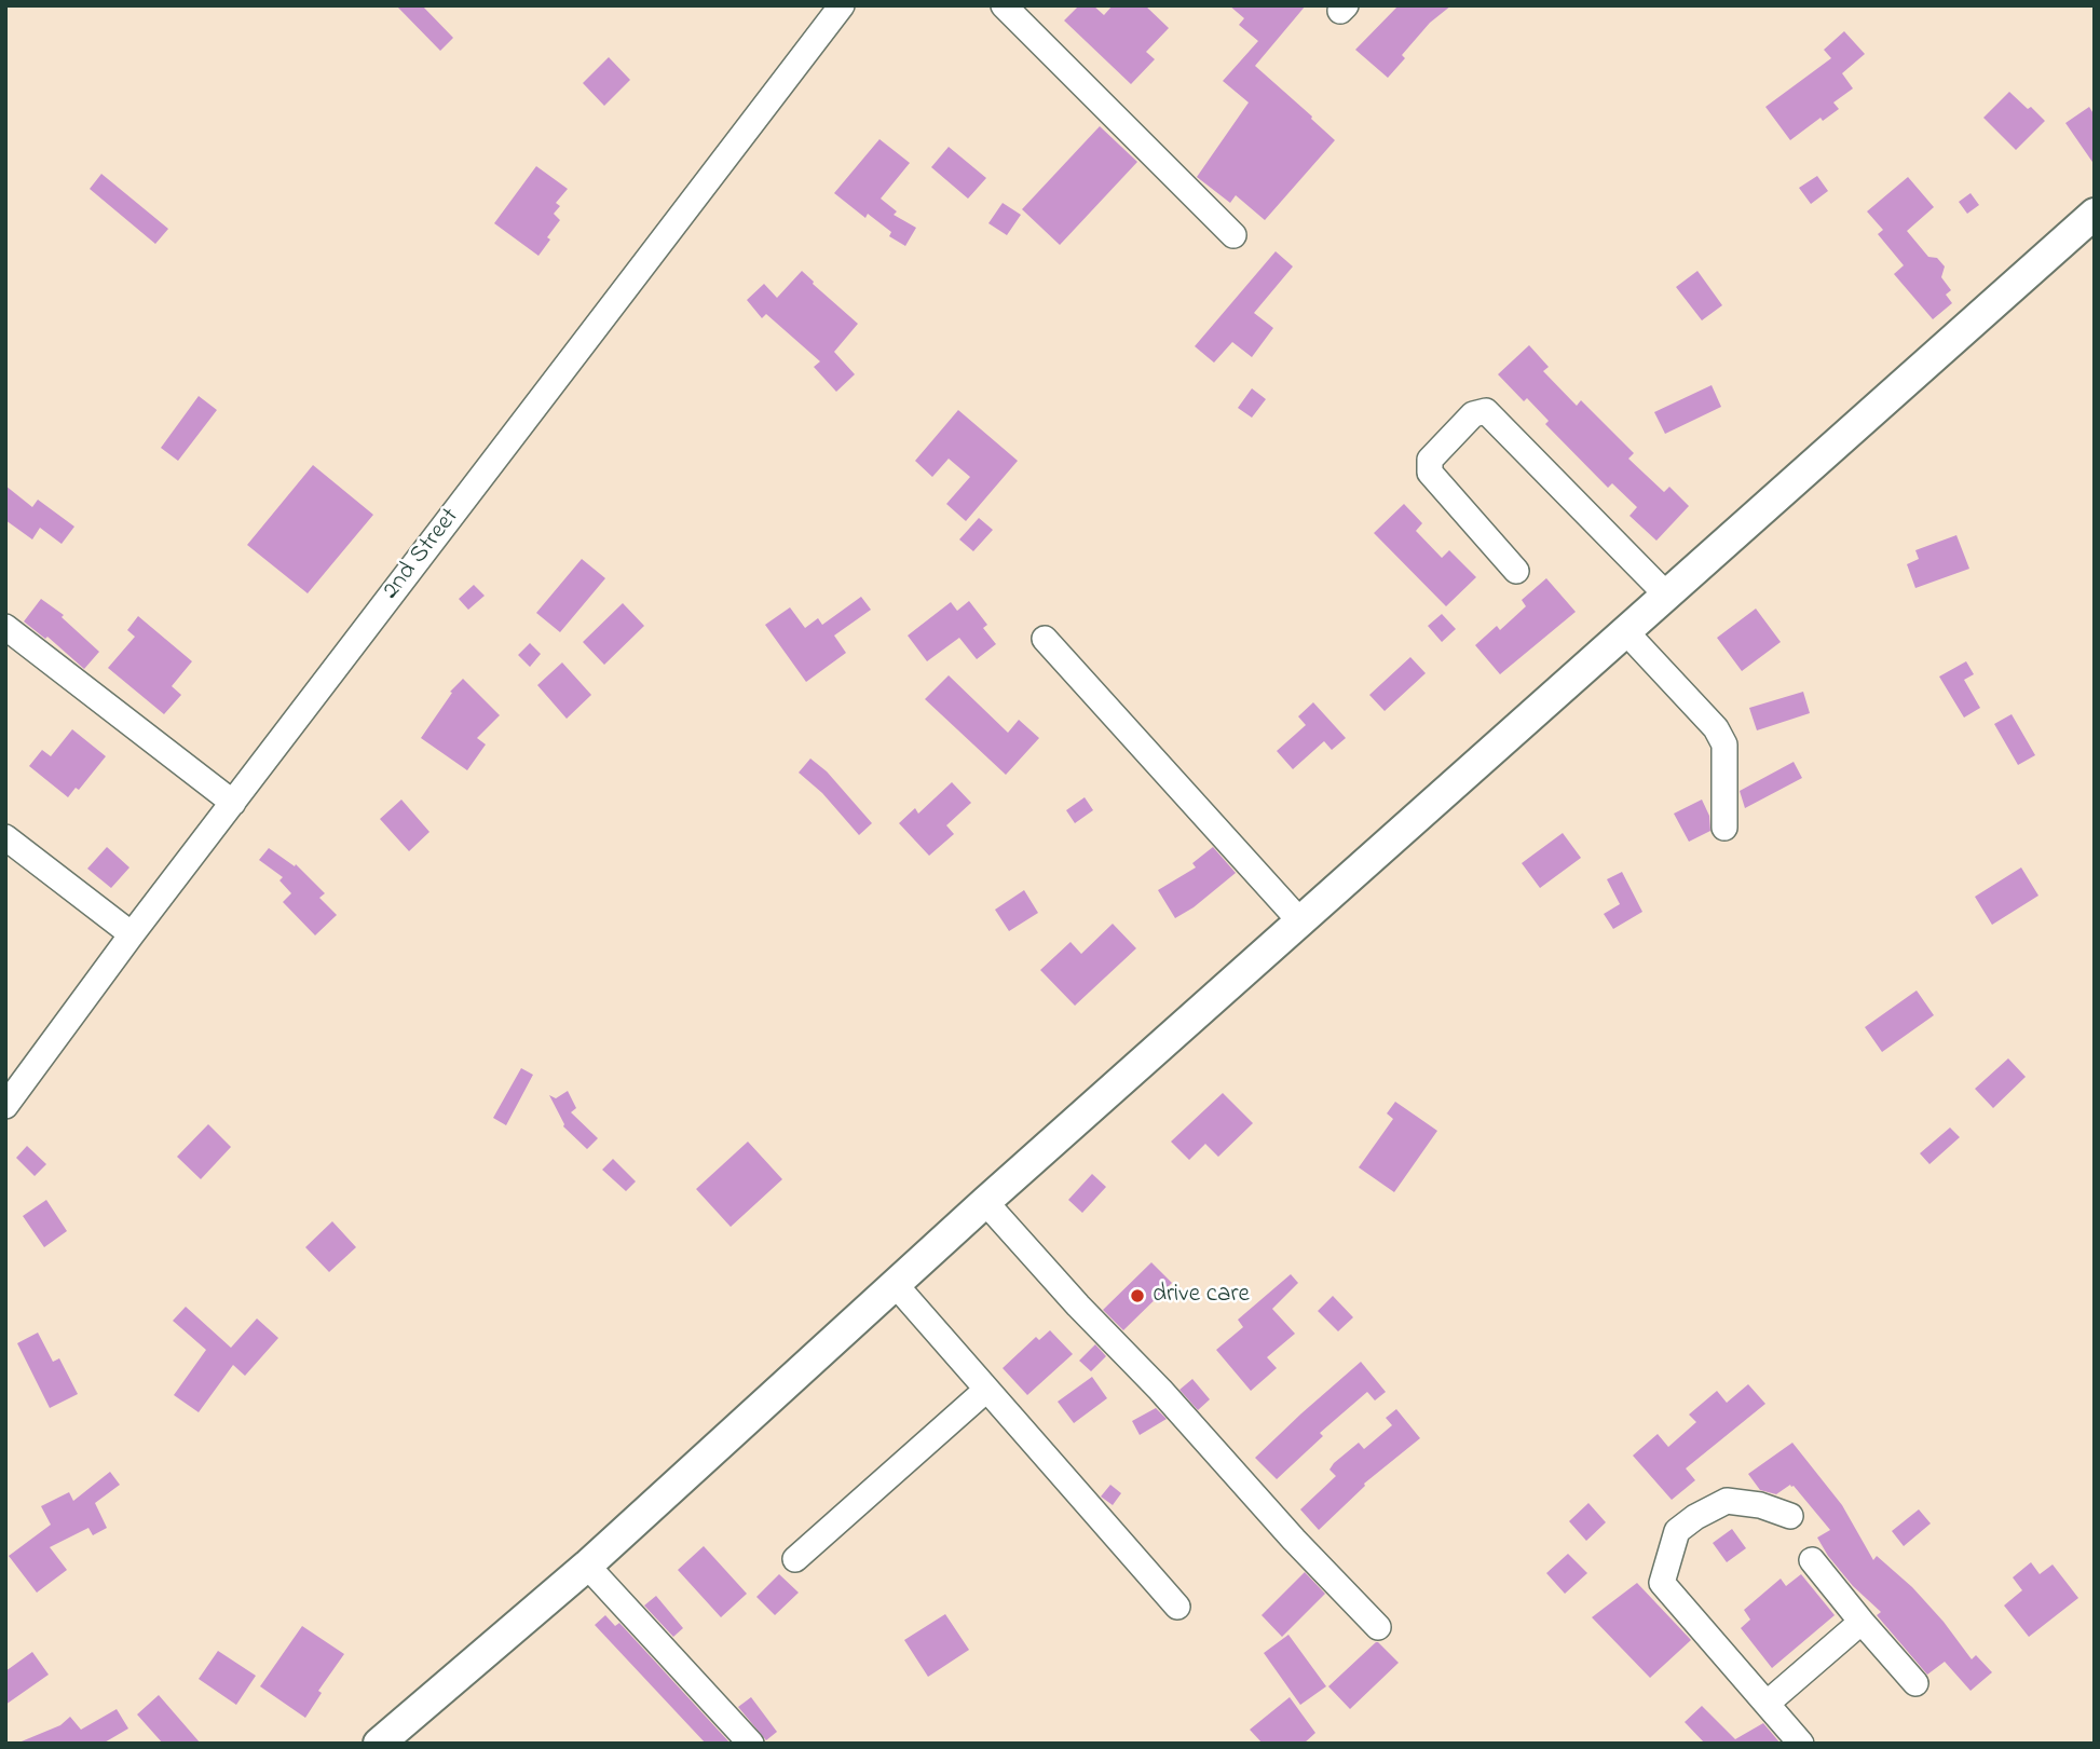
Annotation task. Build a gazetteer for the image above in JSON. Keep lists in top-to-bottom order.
{
  "streets": {
    "street": ["2nd Street"]
  },
  "places": ["drive care"]
}
